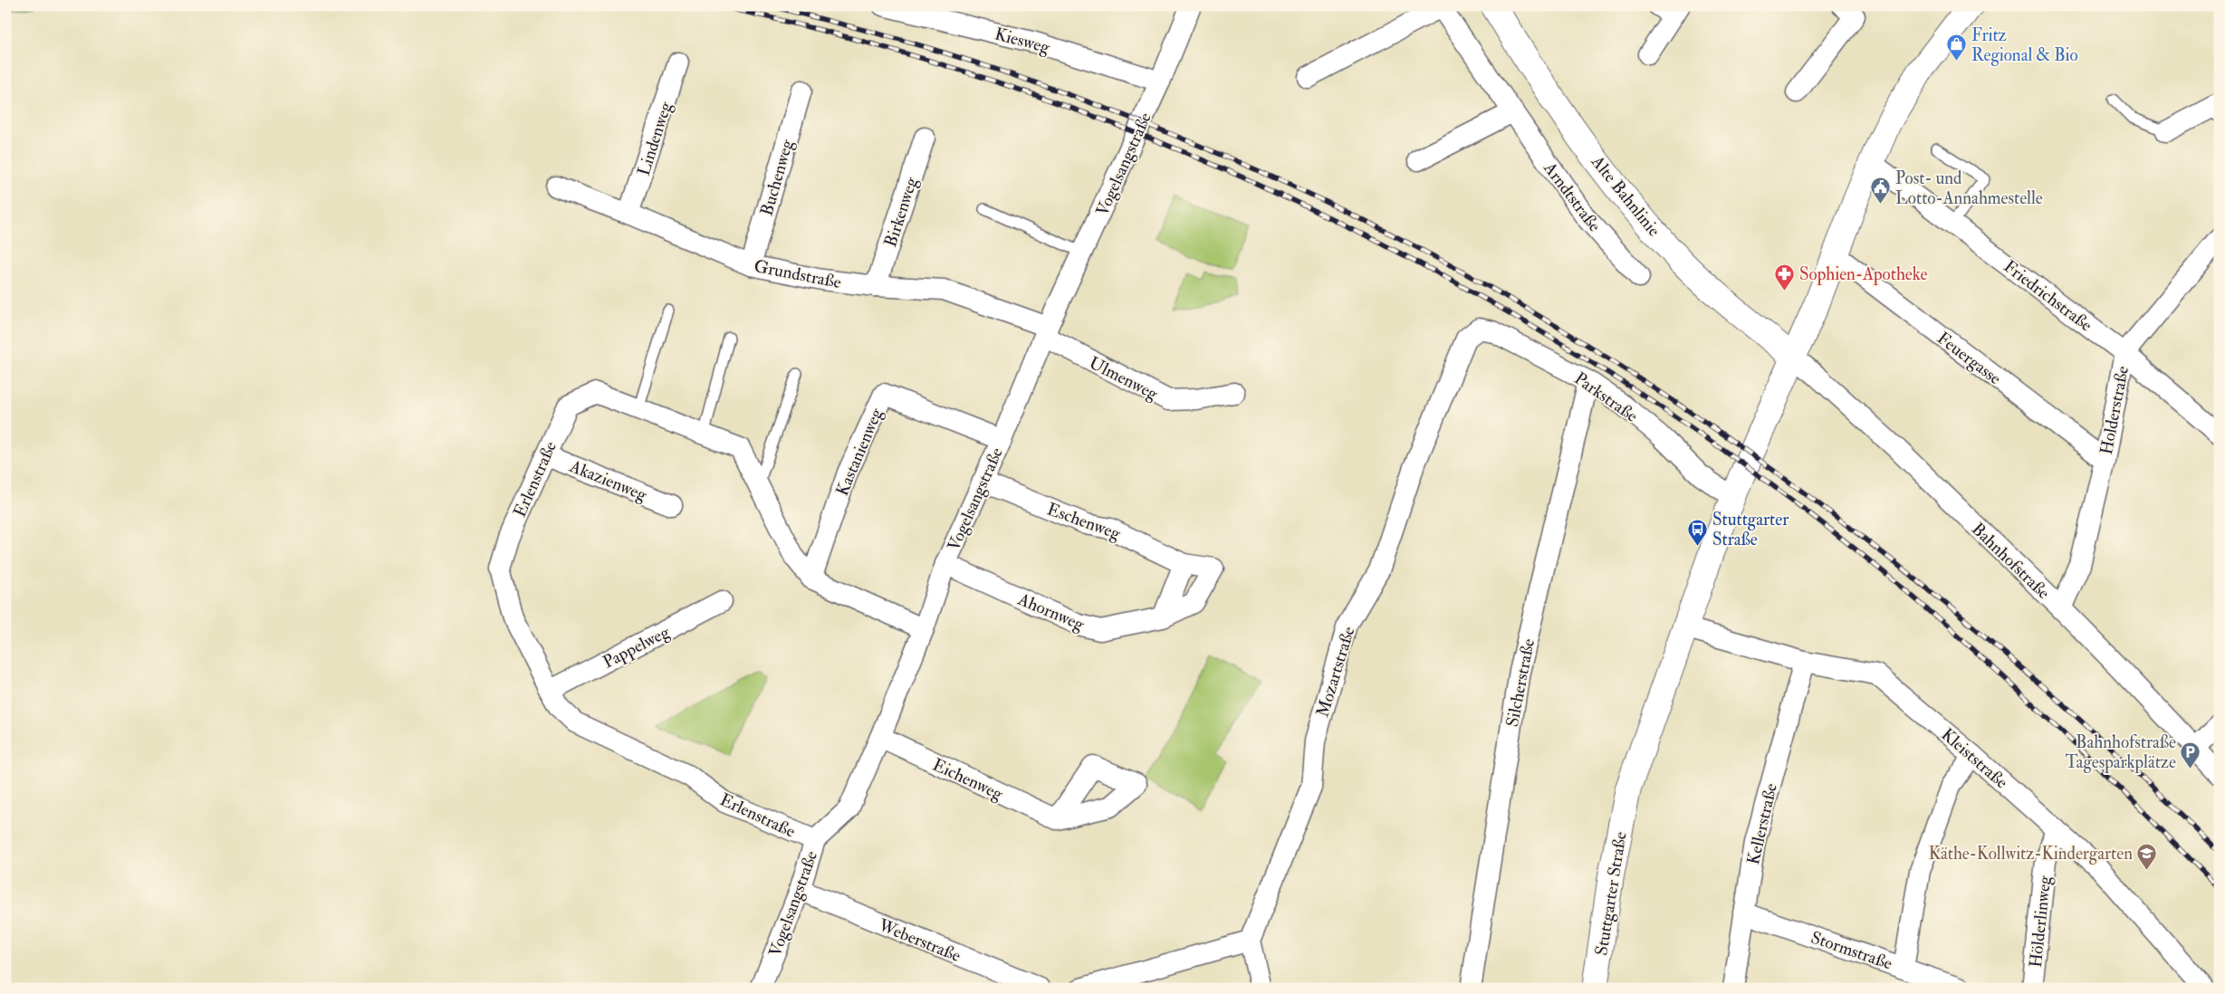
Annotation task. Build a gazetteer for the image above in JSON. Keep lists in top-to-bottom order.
{
  "streets": {
    "street": [
      "Kiesweg",
      "Lindenweg",
      "Vogelsangstraße",
      "Buchenweg",
      "Alte Bahnlinie",
      "Arndtstraße",
      "Birkenweg",
      "Grundstraße",
      "Friedrichstraße",
      "Feuergasse",
      "Ulmenweg",
      "Parkstraße",
      "Holderstraße",
      "Kastanienweg",
      "Erlenstraße",
      "Akazienweg",
      "Eschenweg",
      "Bahnhofstraße",
      "Ahornweg",
      "Pappelweg",
      "Mozartstraße",
      "Silcherstraße",
      "Kleiststraße",
      "Eichenweg",
      "Kellerstraße",
      "Stuttgarter Straße",
      "Hölderlinweg",
      "Weberstraße",
      "Stormstraße"
    ]
  },
  "crossings": [
    ["Kiesweg", "Vogelsangstraße"],
    ["Lindenweg", "Grundstraße"],
    ["Vogelsangstraße", "Grundstraße"],
    ["Vogelsangstraße", "Ulmenweg"],
    ["Vogelsangstraße", "Kastanienweg"],
    ["Vogelsangstraße", "Erlenstraße"],
    ["Vogelsangstraße", "Eschenweg"],
    ["Vogelsangstraße", "Ahornweg"],
    ["Vogelsangstraße", "Eichenweg"],
    ["Vogelsangstraße", "Weberstraße"],
    ["Buchenweg", "Grundstraße"],
    ["Alte Bahnlinie", "Bahnhofstraße"],
    ["Alte Bahnlinie", "Stuttgarter Straße"],
    ["Birkenweg", "Grundstraße"],
    ["Grundstraße", "Ulmenweg"],
    ["Friedrichstraße", "Holderstraße"],
    ["Friedrichstraße", "Stuttgarter Straße"],
    ["Feuergasse", "Holderstraße"],
    ["Feuergasse", "Stuttgarter Straße"],
    ["Parkstraße", "Mozartstraße"],
    ["Parkstraße", "Silcherstraße"],
    ["Parkstraße", "Stuttgarter Straße"],
    ["Holderstraße", "Bahnhofstraße"],
    ["Kastanienweg", "Erlenstraße"],
    ["Erlenstraße", "Akazienweg"],
    ["Erlenstraße", "Pappelweg"],
    ["Eschenweg", "Ahornweg"],
    ["Bahnhofstraße", "Stuttgarter Straße"],
    ["Kleiststraße", "Kellerstraße"],
    ["Kleiststraße", "Stuttgarter Straße"],
    ["Kleiststraße", "Hölderlinweg"],
    ["Kellerstraße", "Stormstraße"]
  ],
  "places": {
    "shop": ["Fritz Regional & Bio"],
    "public building": ["Post- und Lotto-Annahmestelle"],
    "pharmacy": ["Sophien-Apotheke"],
    "bus stop": ["Stuttgarter Straße"],
    "parking": ["Bahnhofstraße Tagesparkplätze"],
    "school or university": ["Käthe-Kollwitz-Kindergarten"]
  }
}
